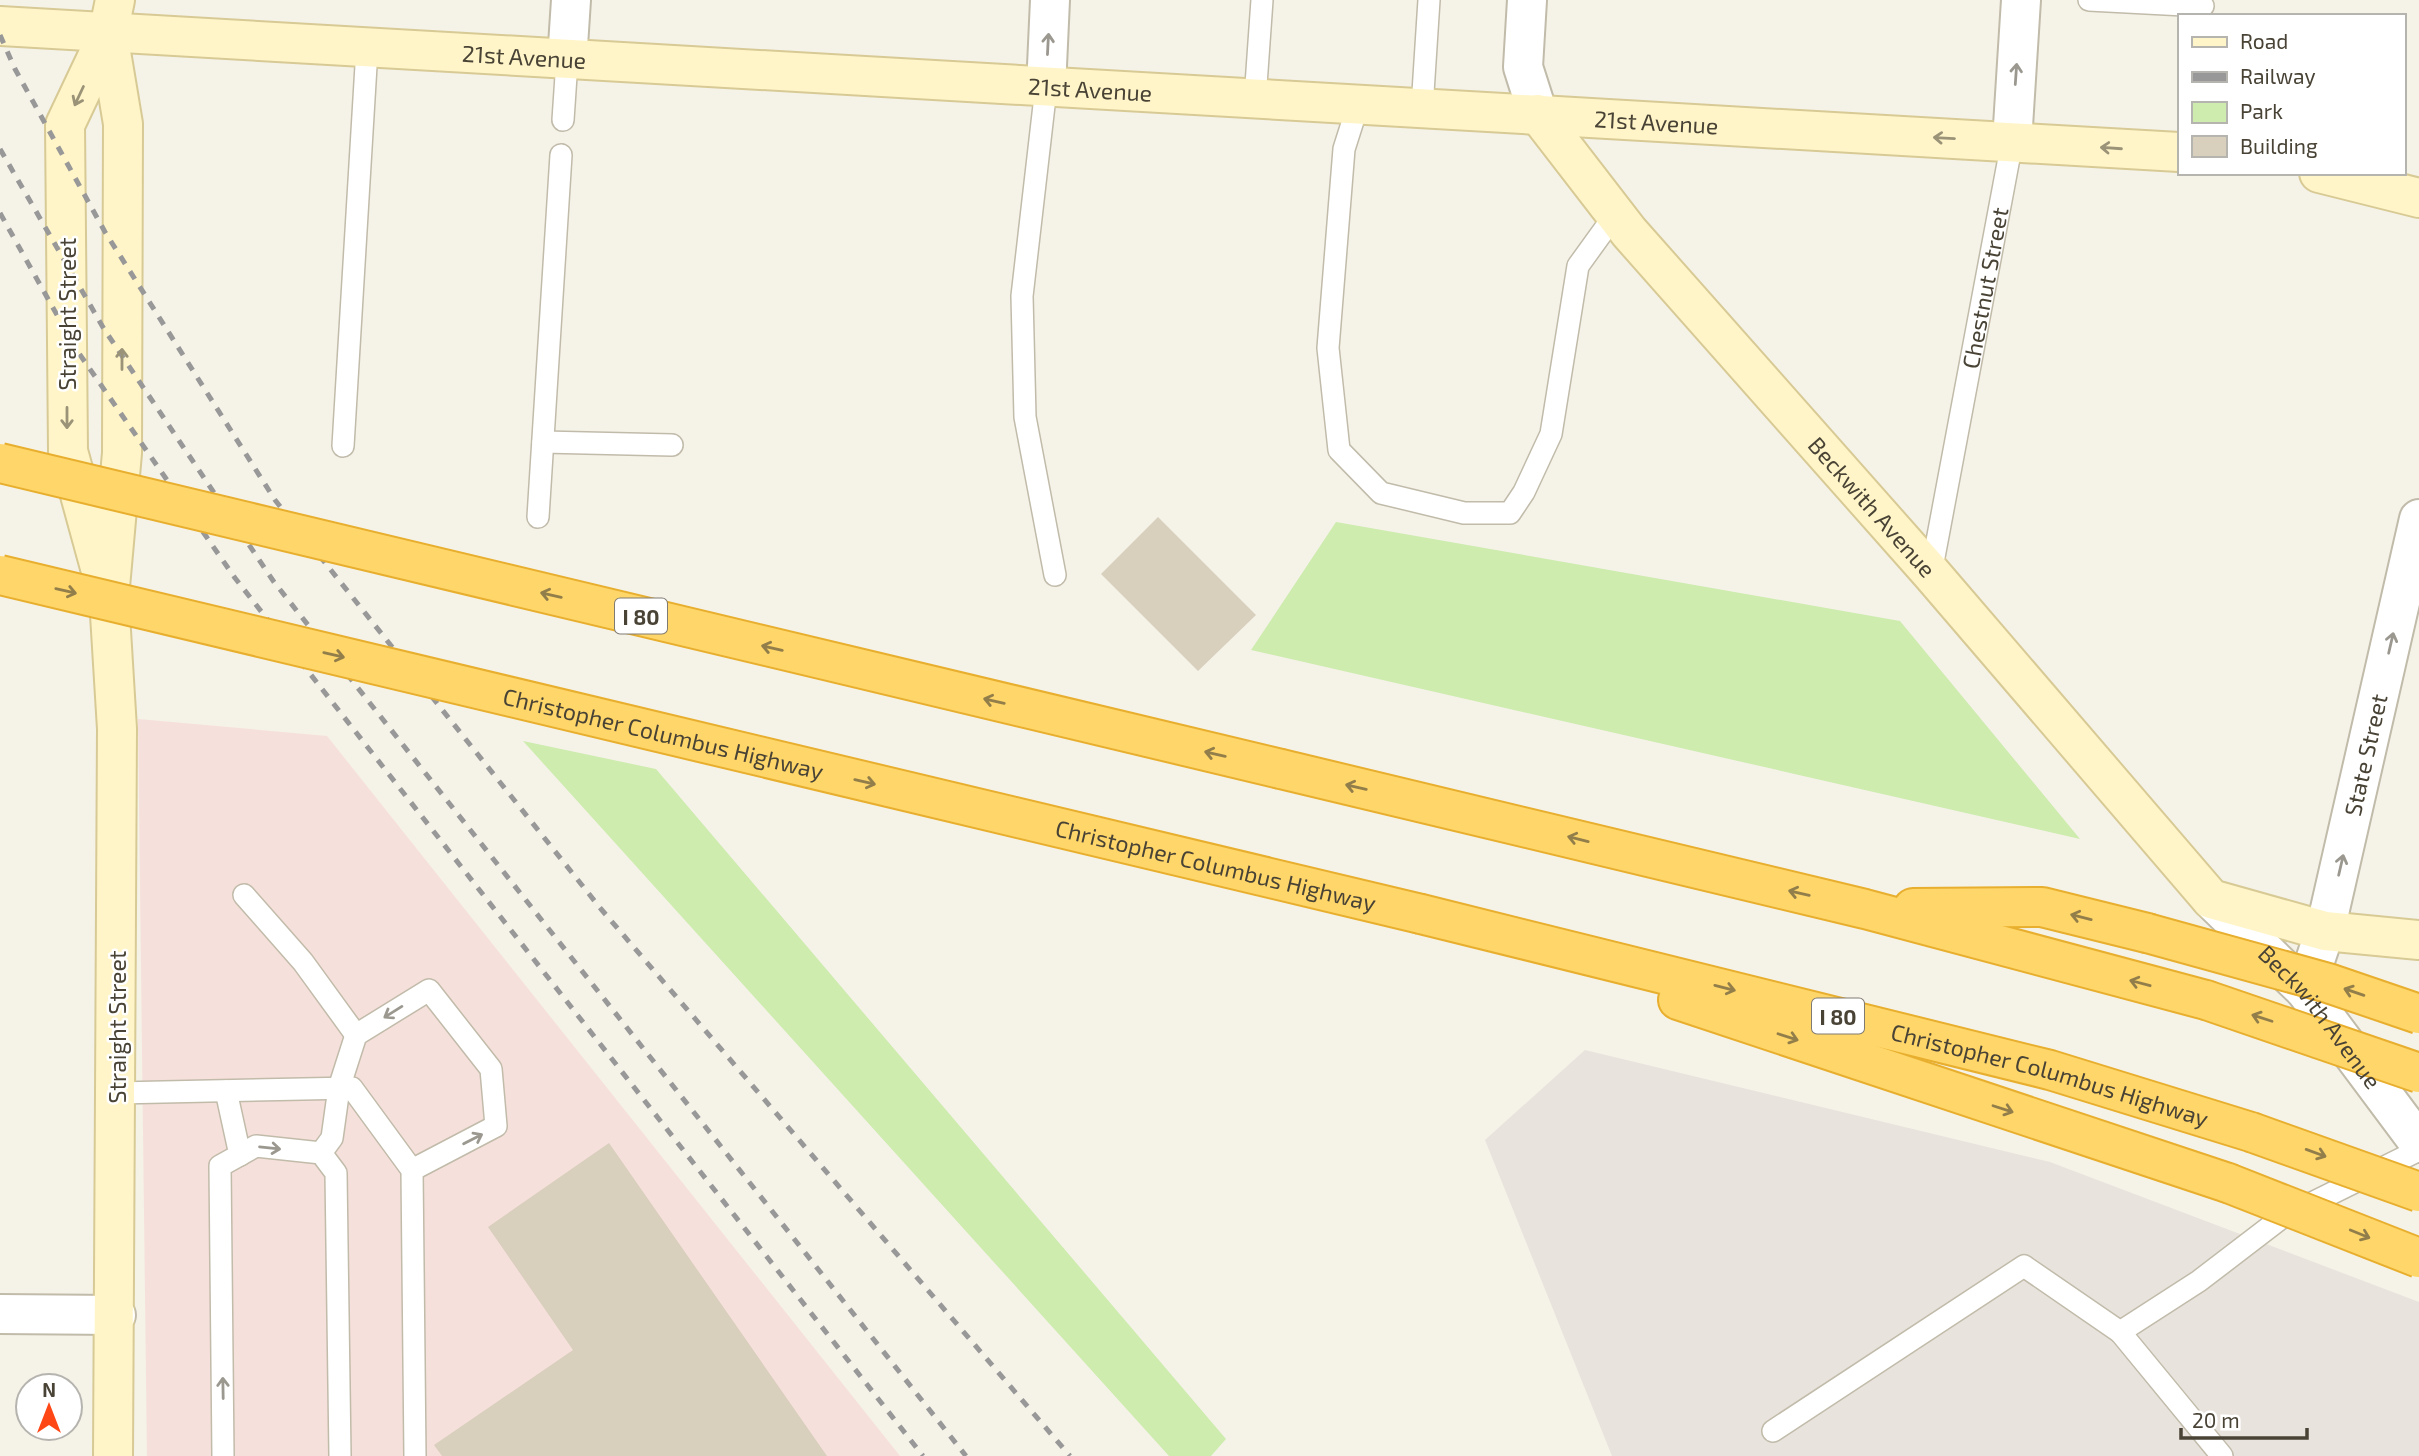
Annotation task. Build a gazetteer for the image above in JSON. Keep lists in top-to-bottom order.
{
  "streets": {
    "highway": ["I 80", "Christopher Columbus Highway"],
    "street": [
      "21st Avenue",
      "Chestnut Street",
      "Straight Street",
      "Beckwith Avenue",
      "State Street"
    ]
  },
  "crossings": [
    ["21st Avenue", "Chestnut Street"],
    ["21st Avenue", "Straight Street"],
    ["21st Avenue", "Beckwith Avenue"],
    ["Chestnut Street", "Beckwith Avenue"],
    ["Beckwith Avenue", "State Street"]
  ],
  "one_way": ["State Street"],
  "legend": [
    "Road",
    "Railway",
    "Park",
    "Building"
  ],
  "scale_bar": "20 m",
  "north": "top"
}
